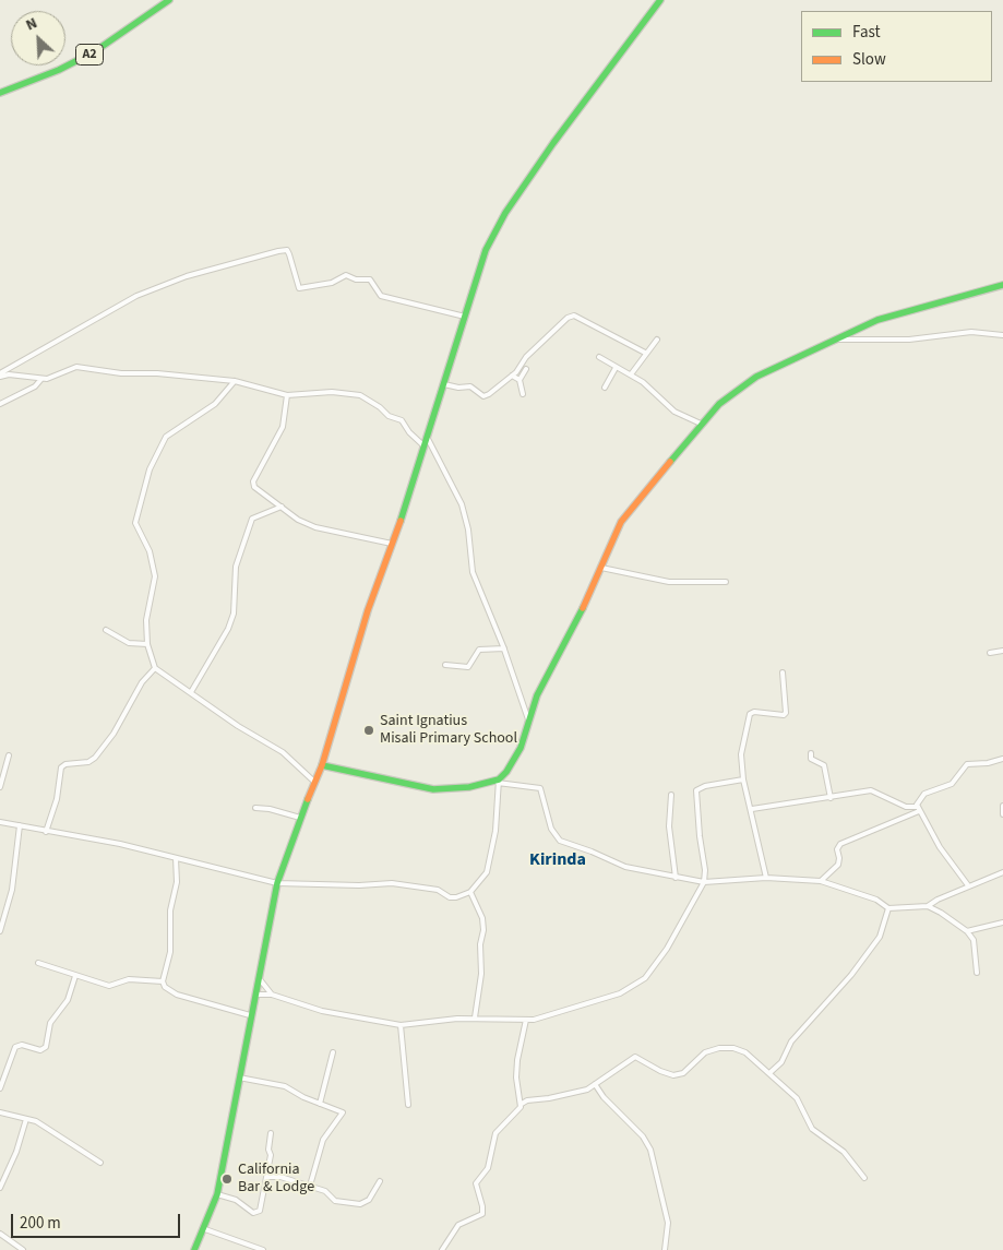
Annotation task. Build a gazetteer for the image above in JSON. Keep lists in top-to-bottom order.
{
  "streets": {
    "street": ["A2"]
  },
  "districts": ["Kirinda"],
  "places": ["Saint Ignatius Misali Primary School", "California Bar & Lodge"],
  "legend": ["Fast", "Slow"],
  "scale_bar": "200 m",
  "north": "top left"
}
